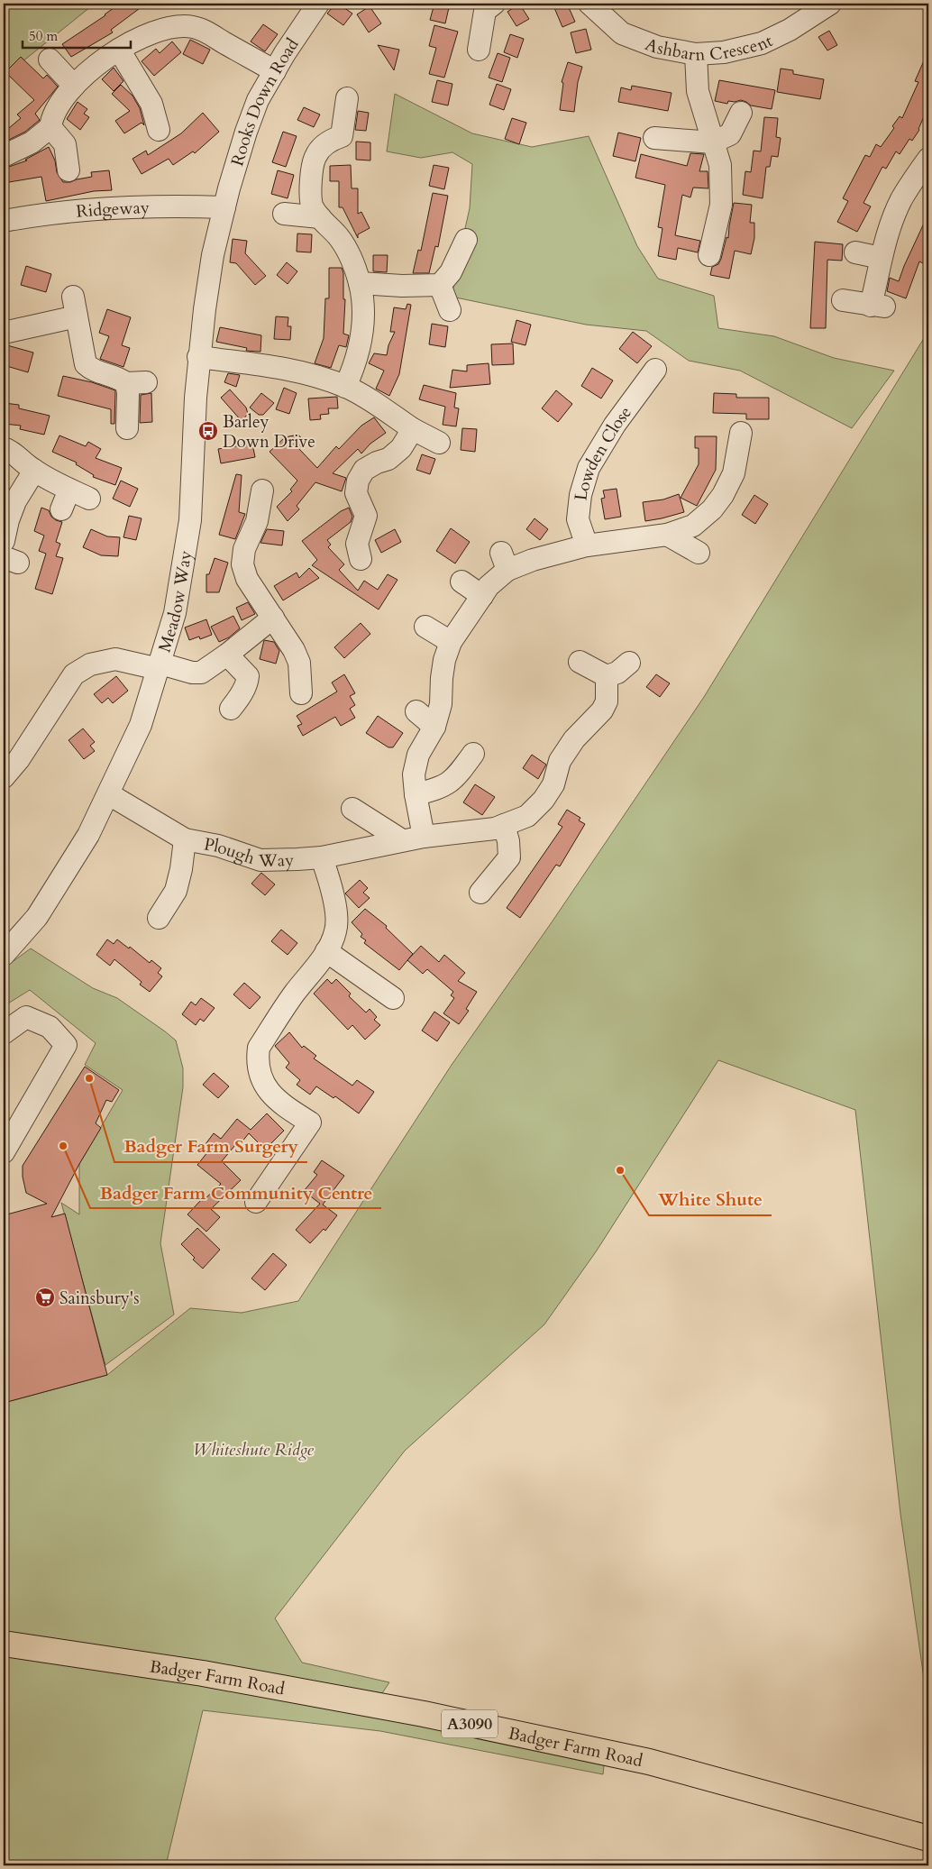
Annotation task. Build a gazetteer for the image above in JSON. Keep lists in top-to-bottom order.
{
  "streets": {
    "main road": ["Badger Farm Road", "A3090"],
    "street": [
      "Ashbarn Crescent",
      "Rooks Down Road",
      "Ridgeway",
      "Lowden Close",
      "Meadow Way",
      "Plough Way"
    ]
  },
  "crossings": [
    ["Rooks Down Road", "Ridgeway"],
    ["Rooks Down Road", "Meadow Way"],
    ["Ridgeway", "Meadow Way"],
    ["Meadow Way", "Plough Way"]
  ],
  "parks": ["Whiteshute Ridge"],
  "places": {
    "bus stop": ["Barley Down Drive"],
    "other": ["Badger Farm Surgery", "Badger Farm Community Centre", "White Shute"],
    "supermarket": ["Sainsbury's"]
  },
  "scale_bar": "50 m"
}
